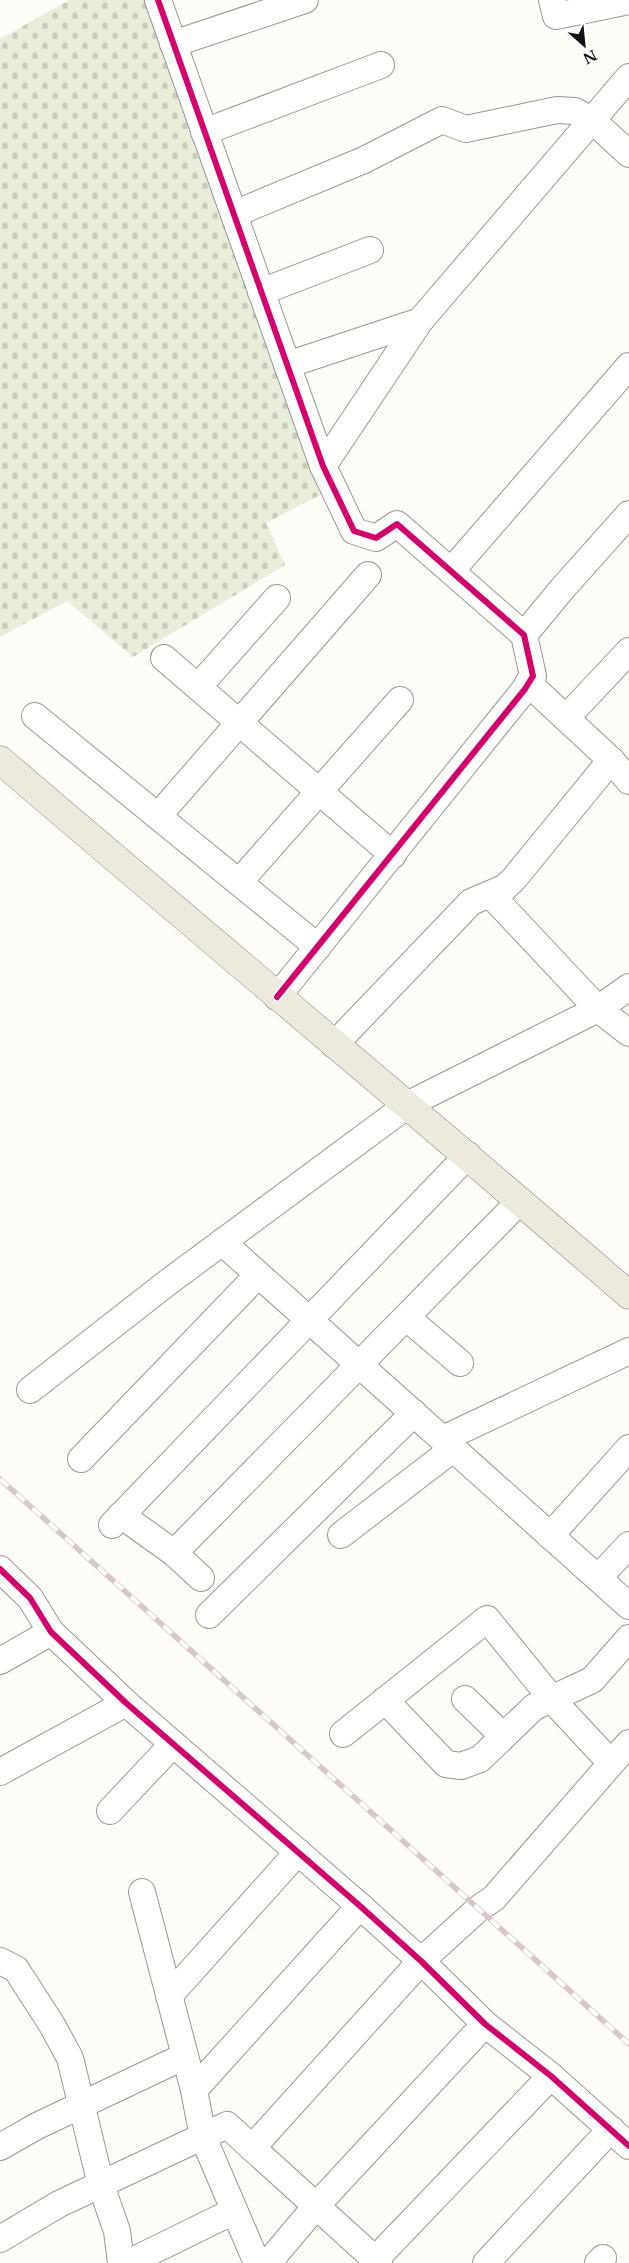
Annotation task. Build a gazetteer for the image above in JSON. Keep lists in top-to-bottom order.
{
  "north": "bottom right"
}
